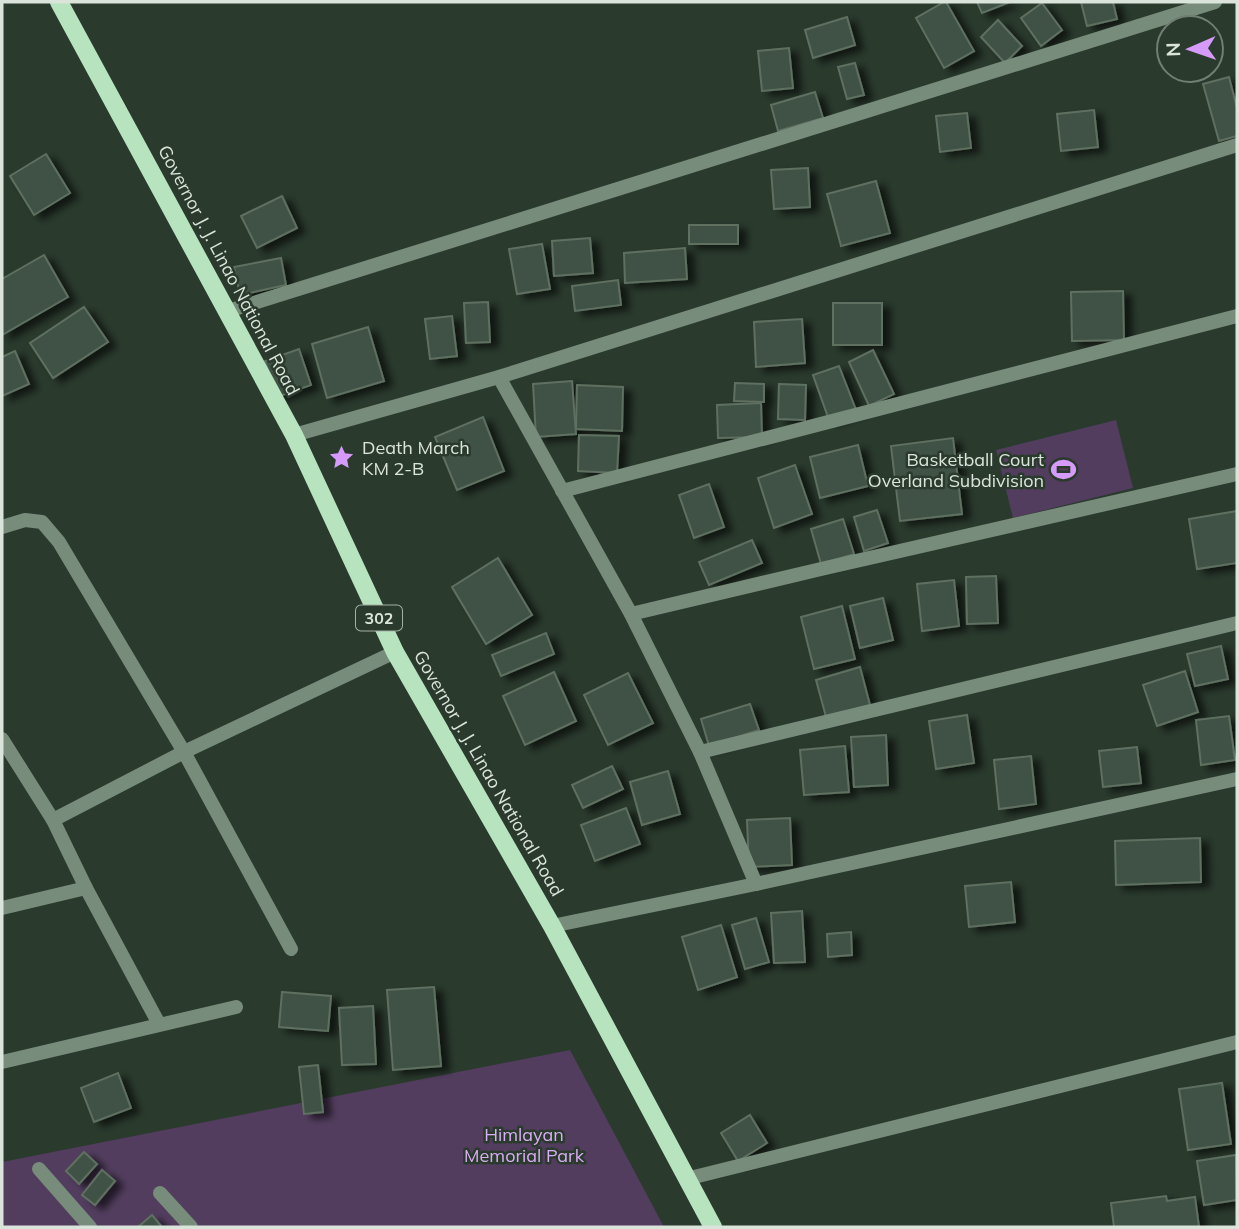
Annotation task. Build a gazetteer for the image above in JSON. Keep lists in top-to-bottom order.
{
  "streets": {
    "main road": ["Governor J. J. Linao National Road", "302"]
  },
  "parks": ["Himlayan Memorial Park"],
  "places": {
    "place": ["Death March KM 2-B"],
    "sports": ["Basketball Court Overland Subdivision"]
  },
  "north": "left"
}
